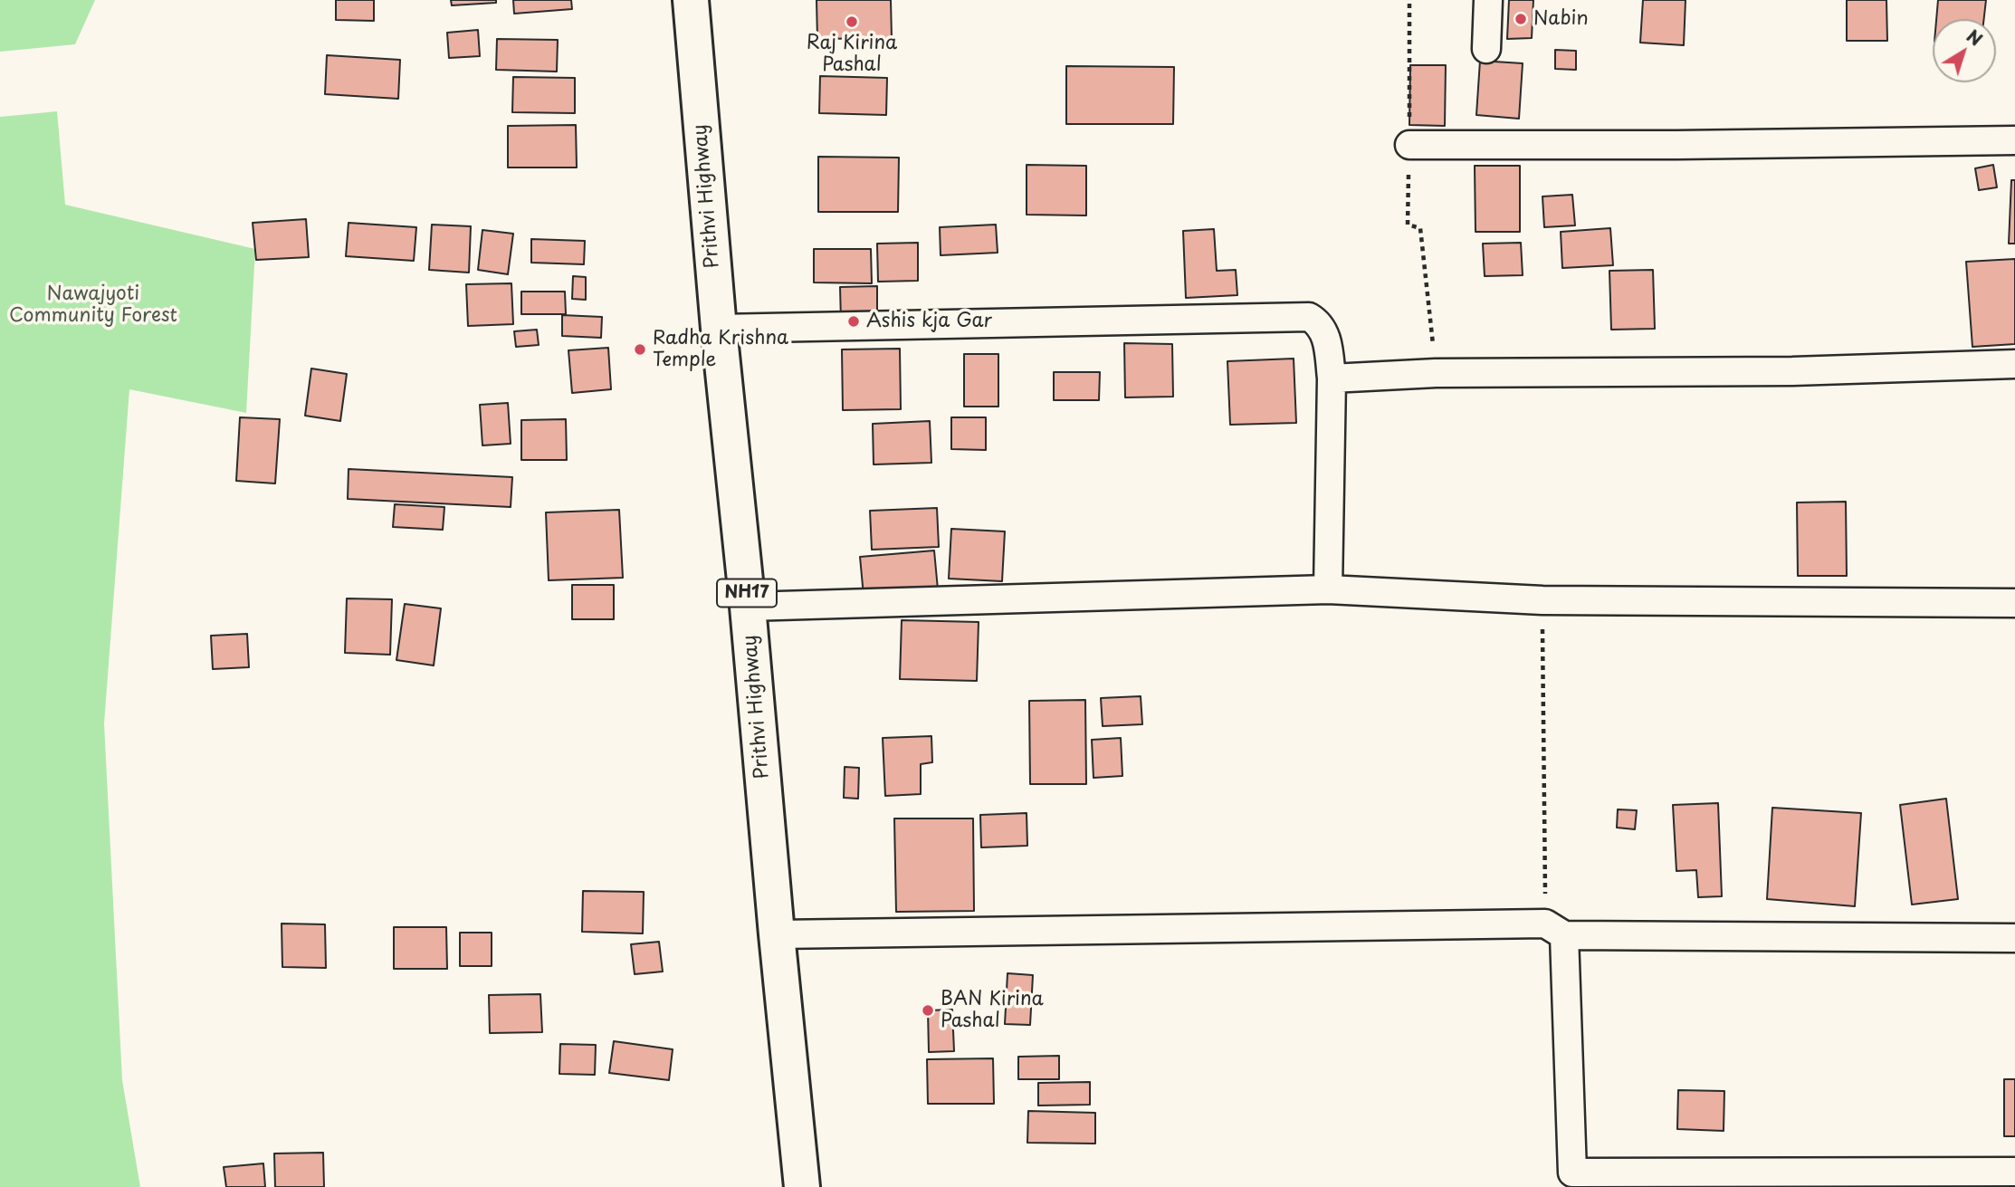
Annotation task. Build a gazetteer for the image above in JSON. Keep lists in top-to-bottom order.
{
  "streets": {
    "highway": ["Prithvi Highway", "NH17"]
  },
  "parks": ["Nawajyoti Community Forest"],
  "places": [
    "Nabin",
    "Raj Kirina Pashal",
    "Ashis kja Gar",
    "Radha Krishna Temple",
    "BAN Kirina Pashal"
  ],
  "north": "top right"
}
